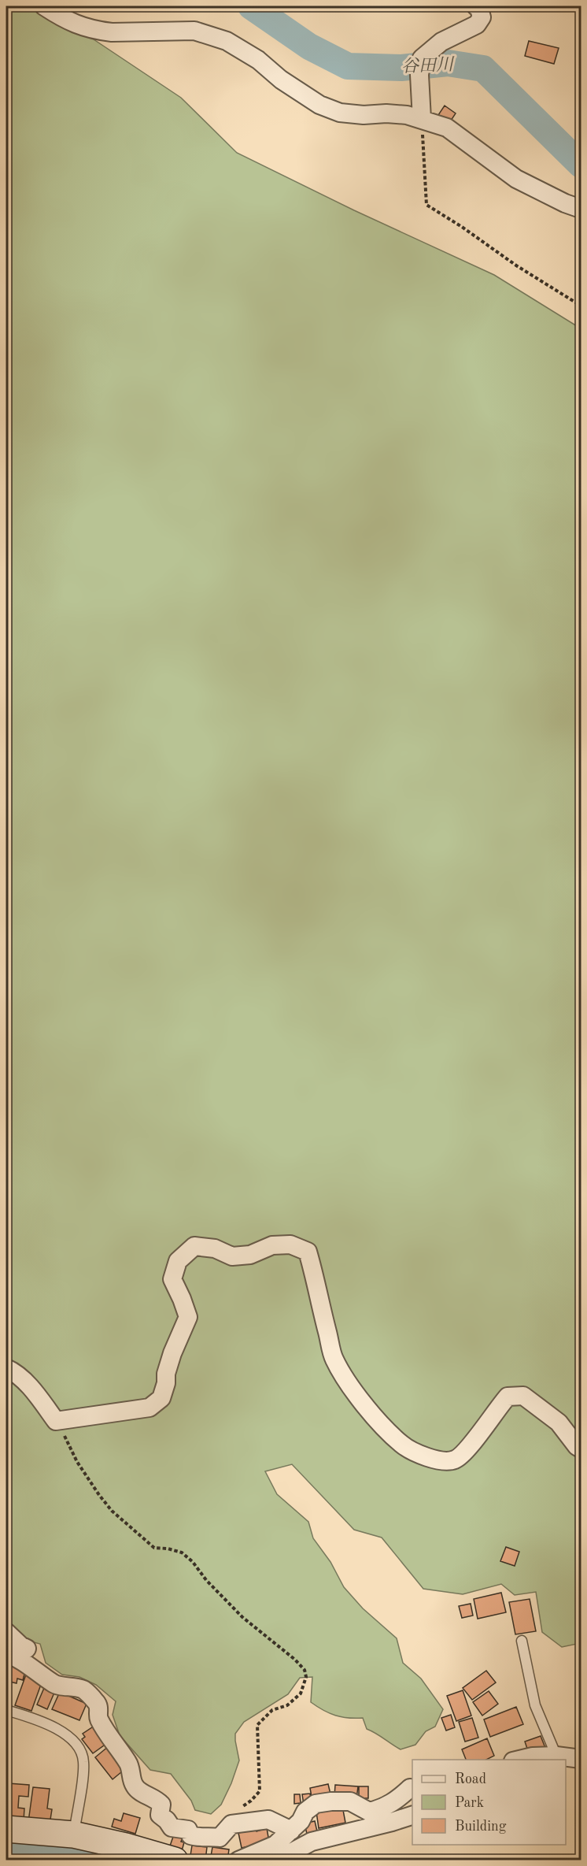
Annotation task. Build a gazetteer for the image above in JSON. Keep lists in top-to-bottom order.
{
  "water": ["谷田川"],
  "legend": ["Road", "Park", "Building"]
}
